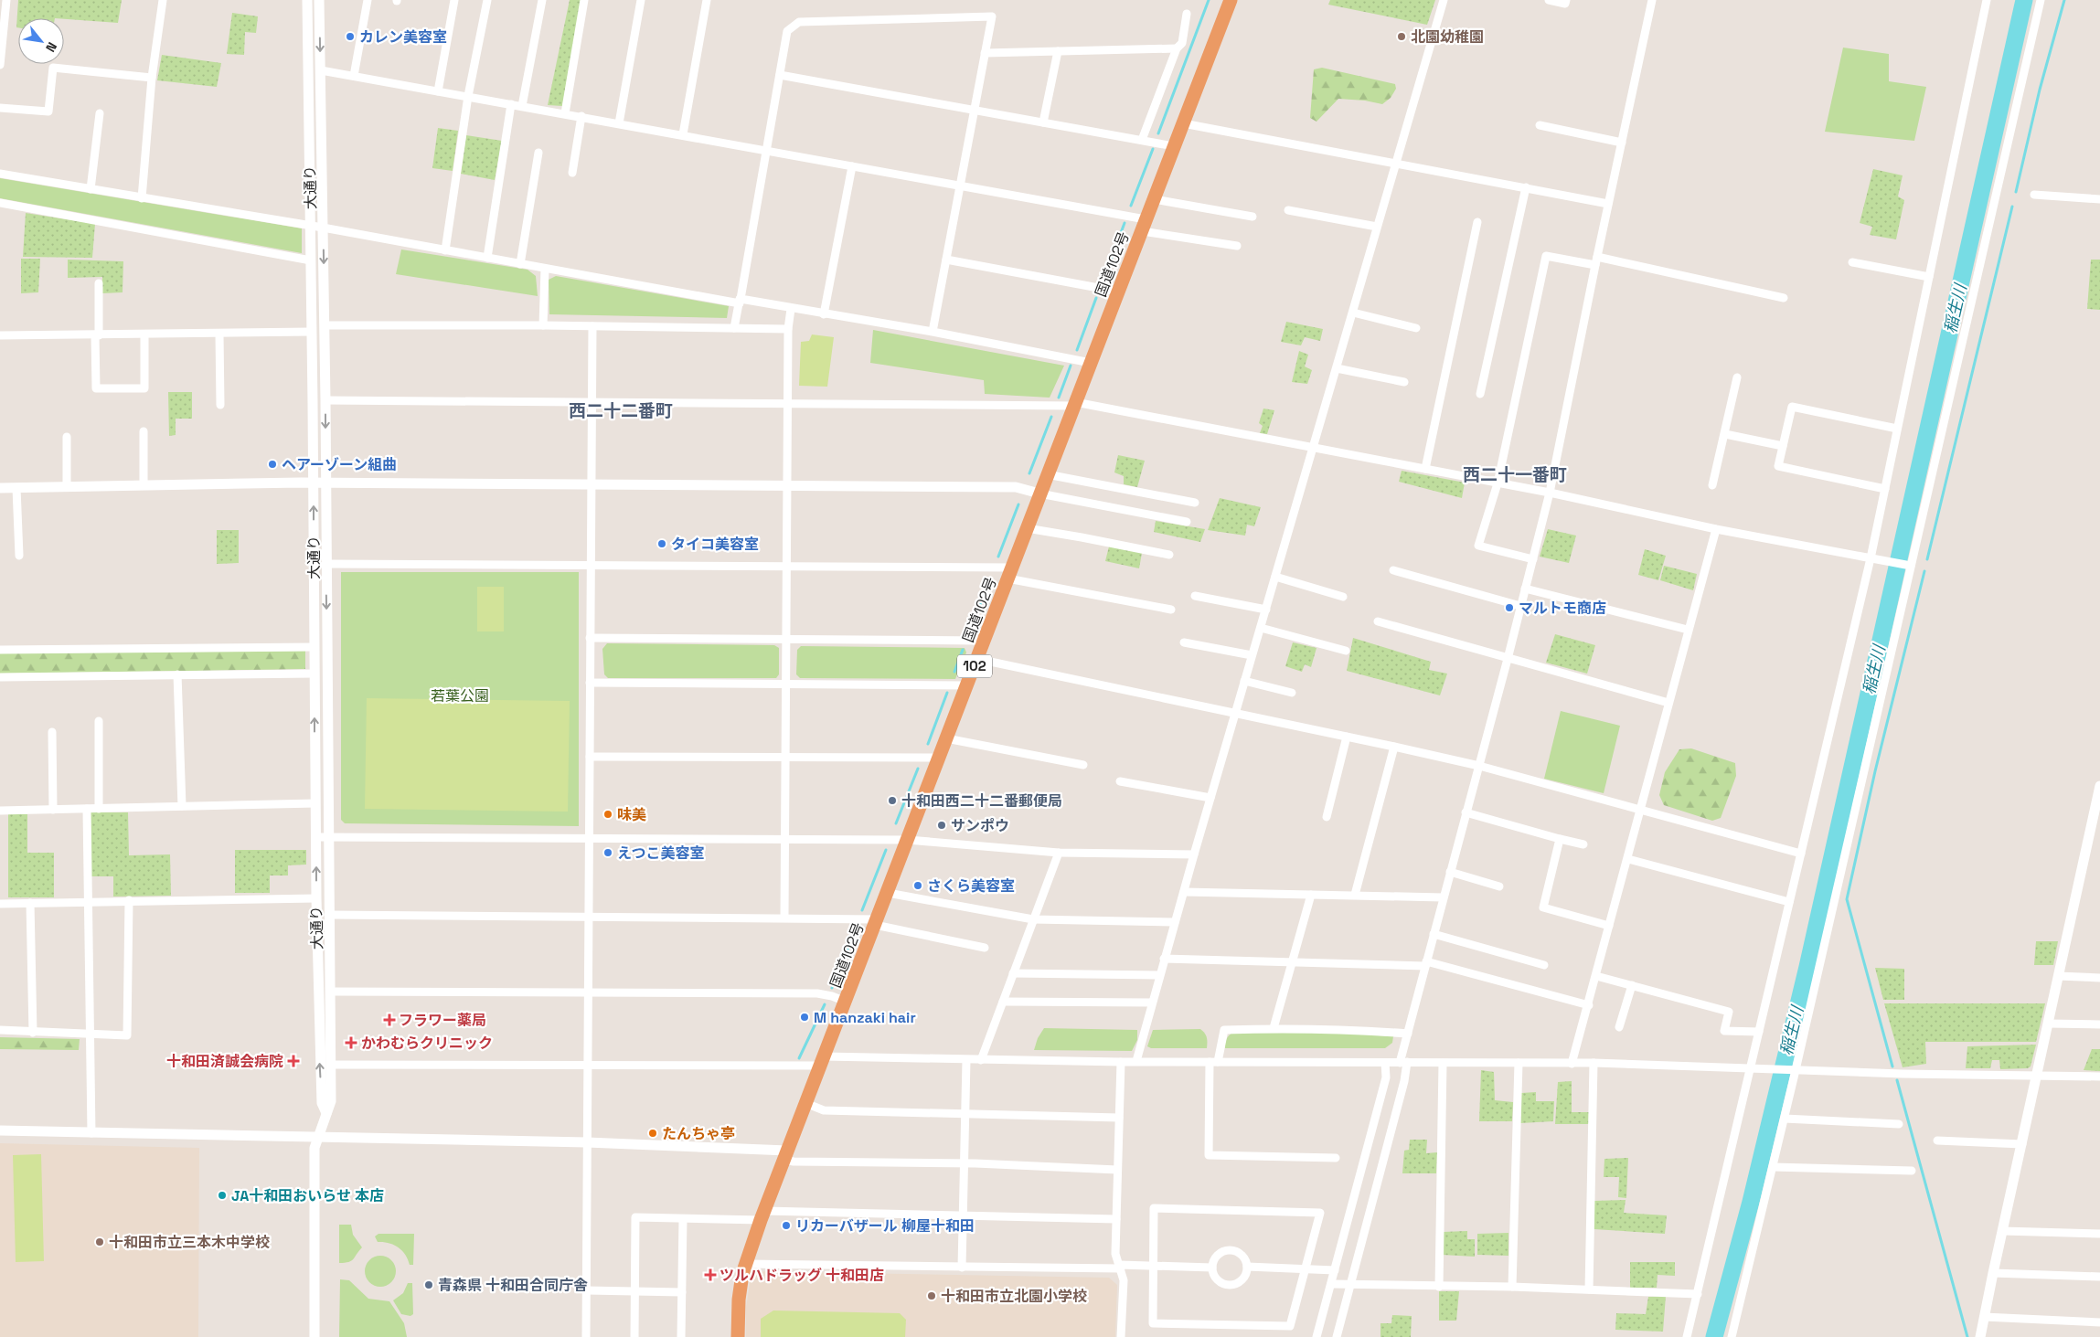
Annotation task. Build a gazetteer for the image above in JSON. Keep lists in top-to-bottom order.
{
  "streets": {
    "highway": ["国道102号", "102"],
    "street": ["大通り"]
  },
  "districts": ["西二十二番町", "西二十一番町"],
  "water": ["稲生川"],
  "parks": ["若葉公園"],
  "places": {
    "other": [
      "カレン美容室",
      "北園幼稚園",
      "ヘアーゾーン組曲",
      "タイコ美容室",
      "マルトモ商店",
      "十和田西二十二番郵便局",
      "味美",
      "サンポウ",
      "えつこ美容室",
      "さくら美容室",
      "M hanzaki hair",
      "たんちゃ亭",
      "JA十和田おいらせ 本店",
      "リカーバザール 柳屋十和田",
      "十和田市立三本木中学校",
      "青森県 十和田合同庁舎",
      "十和田市立北園小学校"
    ],
    "health": [
      "フラワー薬局",
      "かわむらクリニック",
      "十和田済誠会病院",
      "ツルハドラッグ 十和田店"
    ]
  },
  "north": "bottom right"
}
